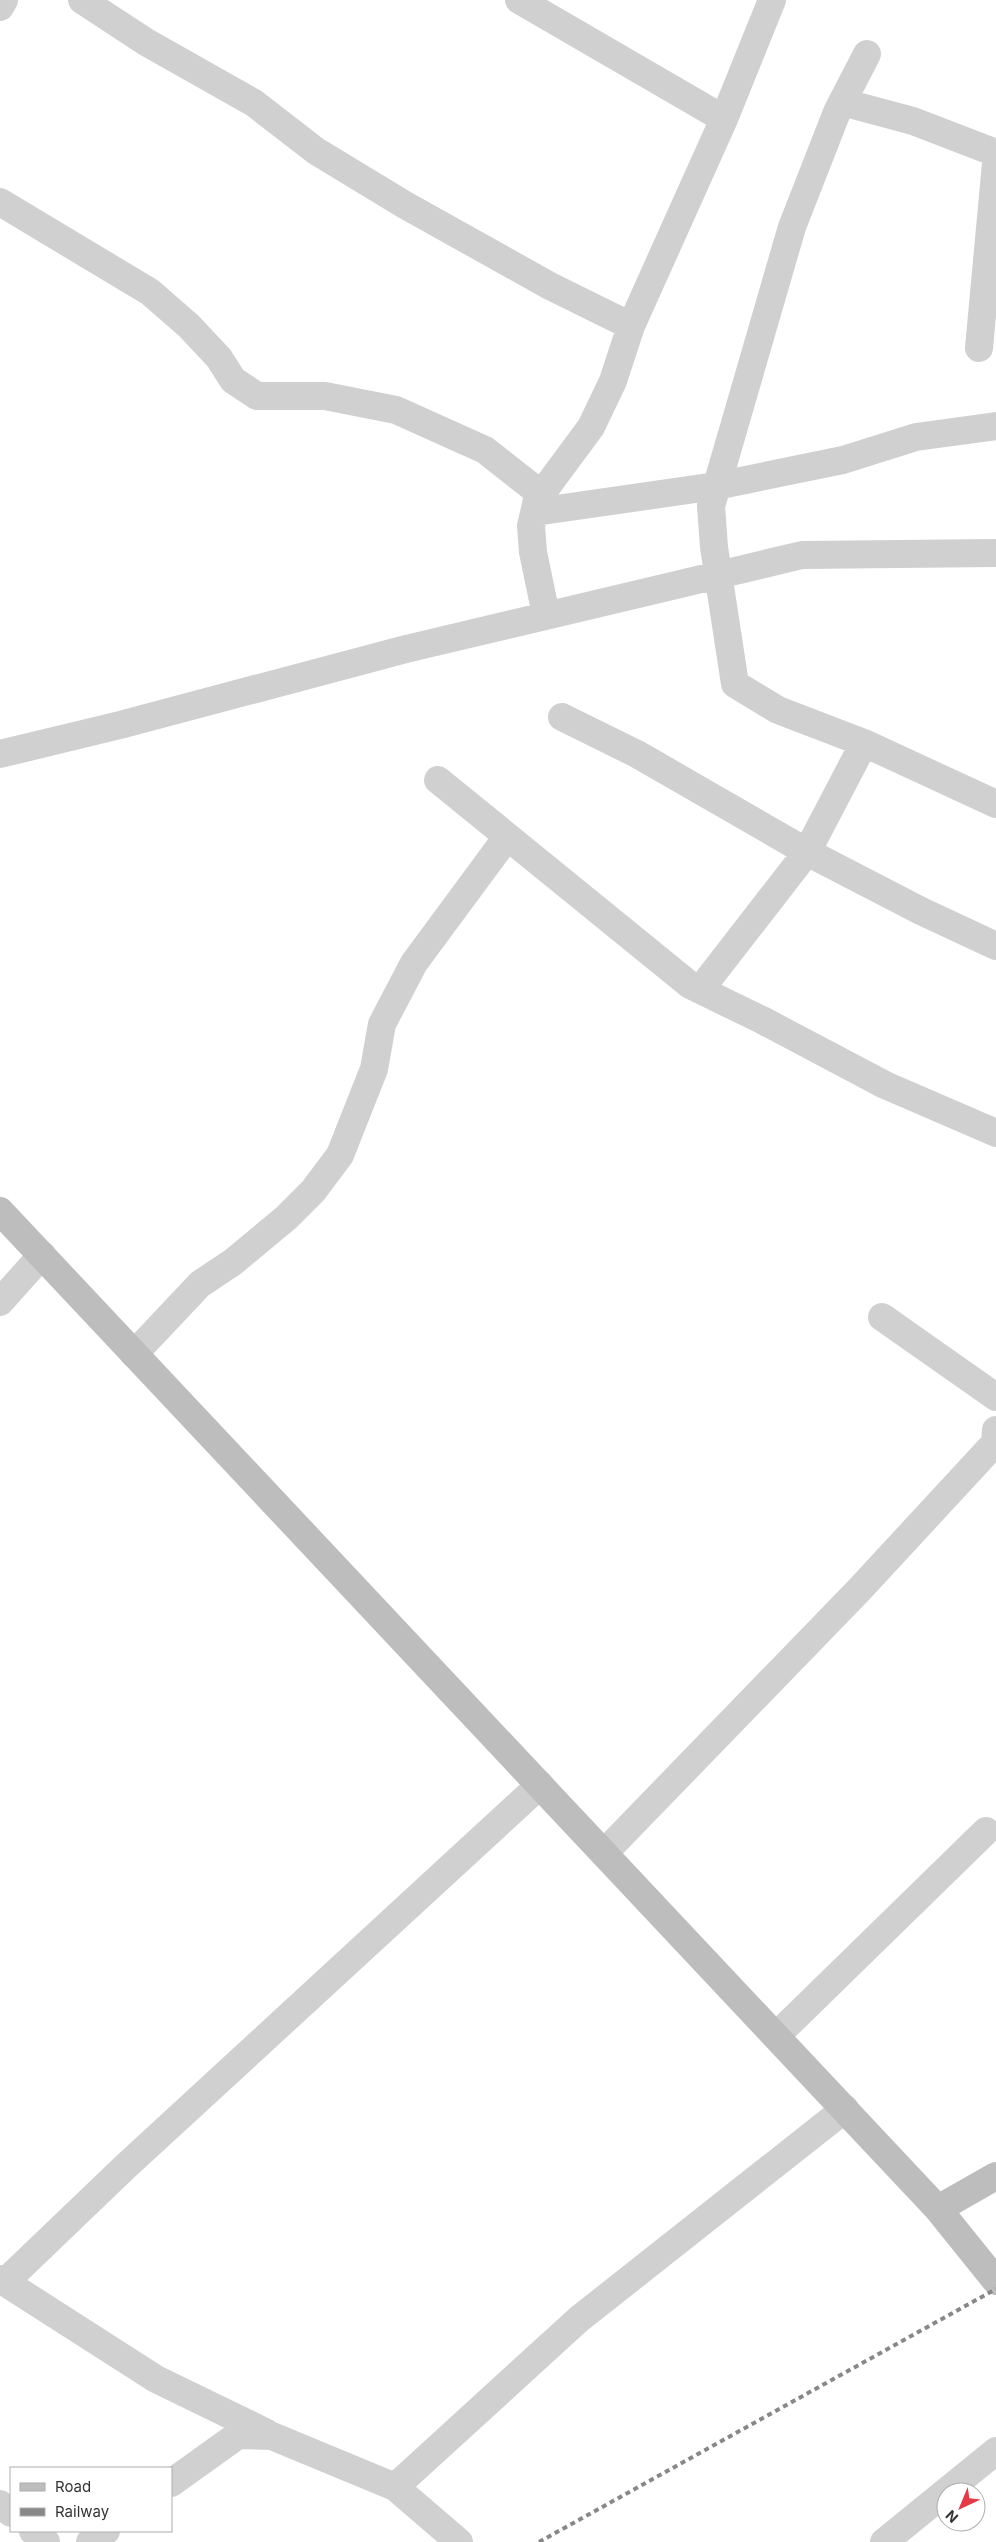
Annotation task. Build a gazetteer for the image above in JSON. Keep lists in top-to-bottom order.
{
  "legend": ["Road", "Railway"],
  "north": "bottom left"
}
